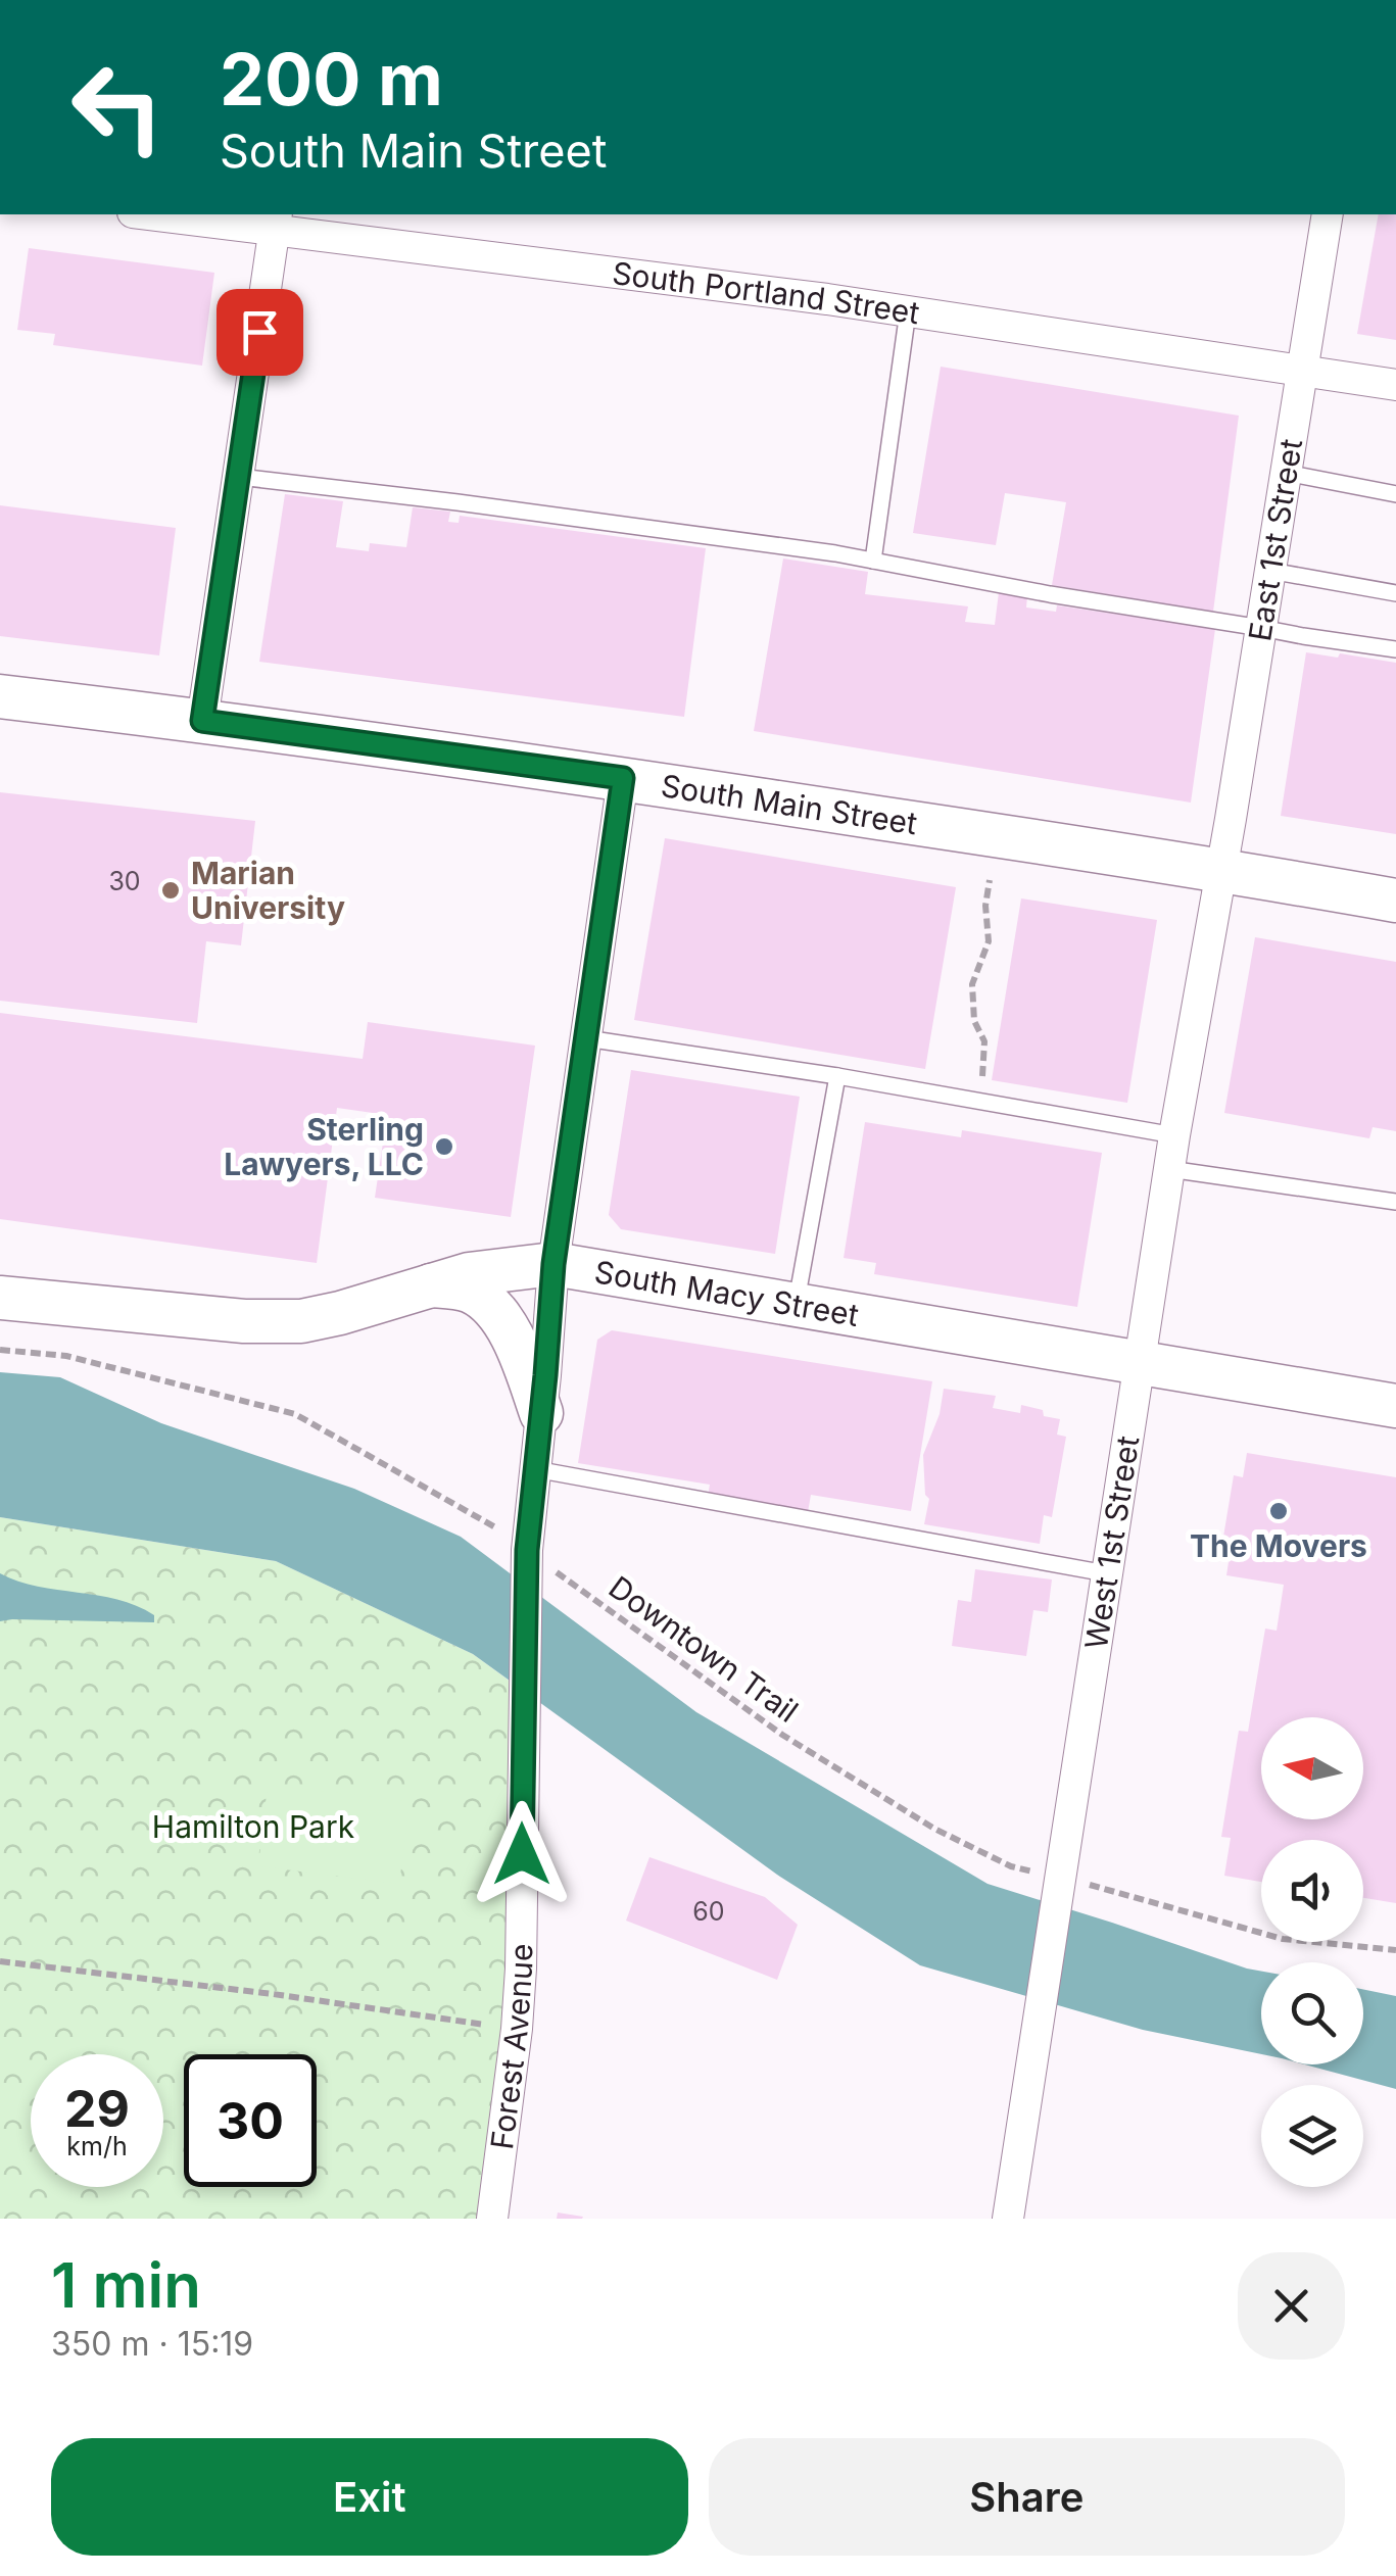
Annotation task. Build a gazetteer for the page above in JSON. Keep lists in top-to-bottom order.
{
  "streets": {
    "main road": ["South Main Street", "South Macy Street"],
    "street": [
      "South Portland Street",
      "East 1st Street",
      "West 1st Street",
      "Forest Avenue"
    ],
    "path": ["Downtown Trail"]
  },
  "crossings": [
    ["South Portland Street", "East 1st Street"],
    ["East 1st Street", "South Main Street"],
    ["East 1st Street", "West 1st Street"],
    ["South Main Street", "West 1st Street"],
    ["South Main Street", "Forest Avenue"],
    ["South Macy Street", "West 1st Street"],
    ["South Macy Street", "Forest Avenue"],
    ["West 1st Street", "Downtown Trail"],
    ["Downtown Trail", "Forest Avenue"]
  ],
  "parks": ["Hamilton Park"],
  "places": ["Marian University", "Sterling Lawyers, LLC", "The Movers"],
  "house_numbers": ["30", "60"],
  "north": "left",
  "page": {
    "turn": ["200 m", "South Main Street"],
    "speed": "29 km/h",
    "limit": "30",
    "heading": ["1 min", "350 m · 15:19"],
    "buttons": ["Exit", "Share"]
  }
}
